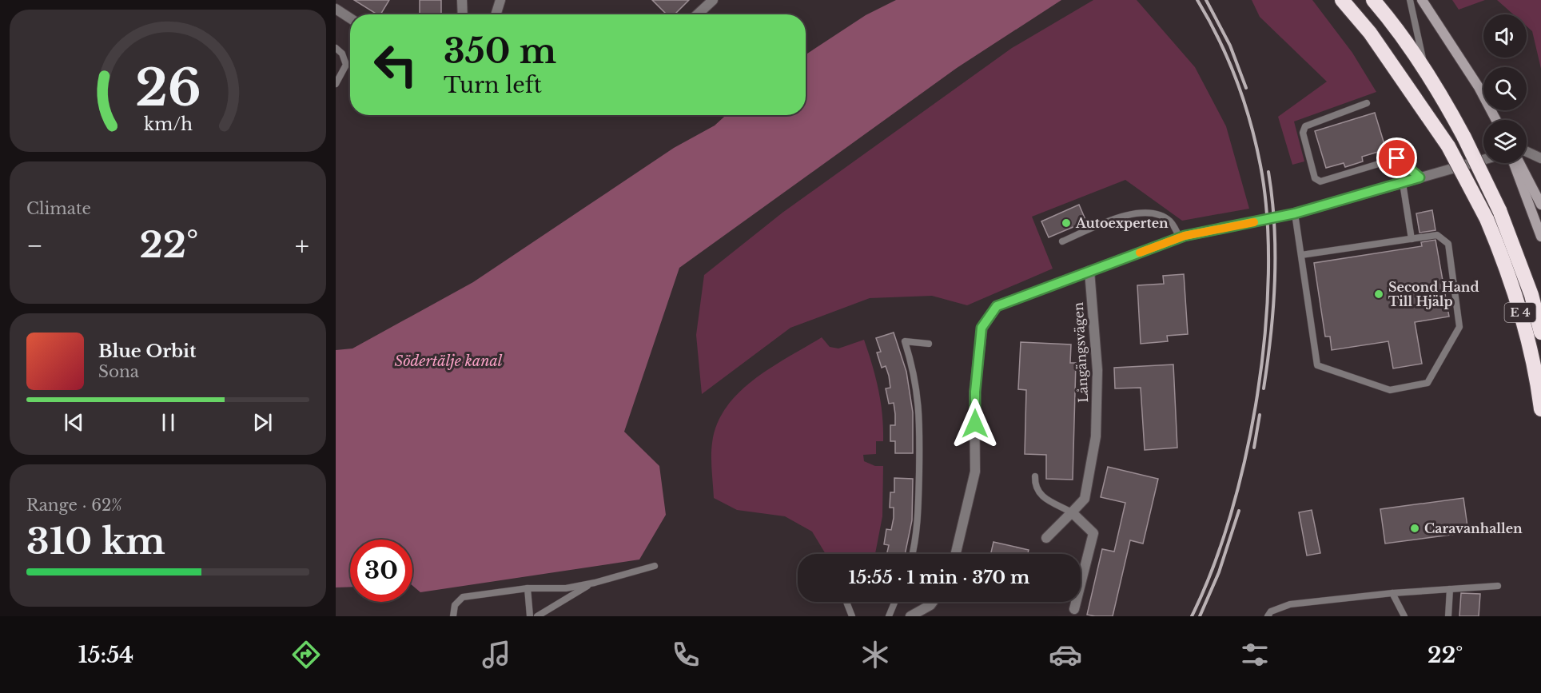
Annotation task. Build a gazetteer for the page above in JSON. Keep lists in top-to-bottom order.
{
  "streets": {
    "highway": ["E 4"],
    "street": ["Långängsvägen"]
  },
  "water": ["Södertälje kanal"],
  "places": ["Autoexperten", "Second Hand Till Hjälp", "Caravanhallen"],
  "page": {
    "turn": ["350 m", "Turn left"],
    "tile": [
      "Climate",
      ["Range · 62%", "310 km"]
    ],
    "heat": ["−", "22°", "+"],
    "song": ["Blue Orbit", "Sona"],
    "limit": "30",
    "trip": "15:55 · 1 min · 370 m",
    "tabs": ["15:54", "22°"],
    "gauge": ["26", "km/h"]
  }
}
